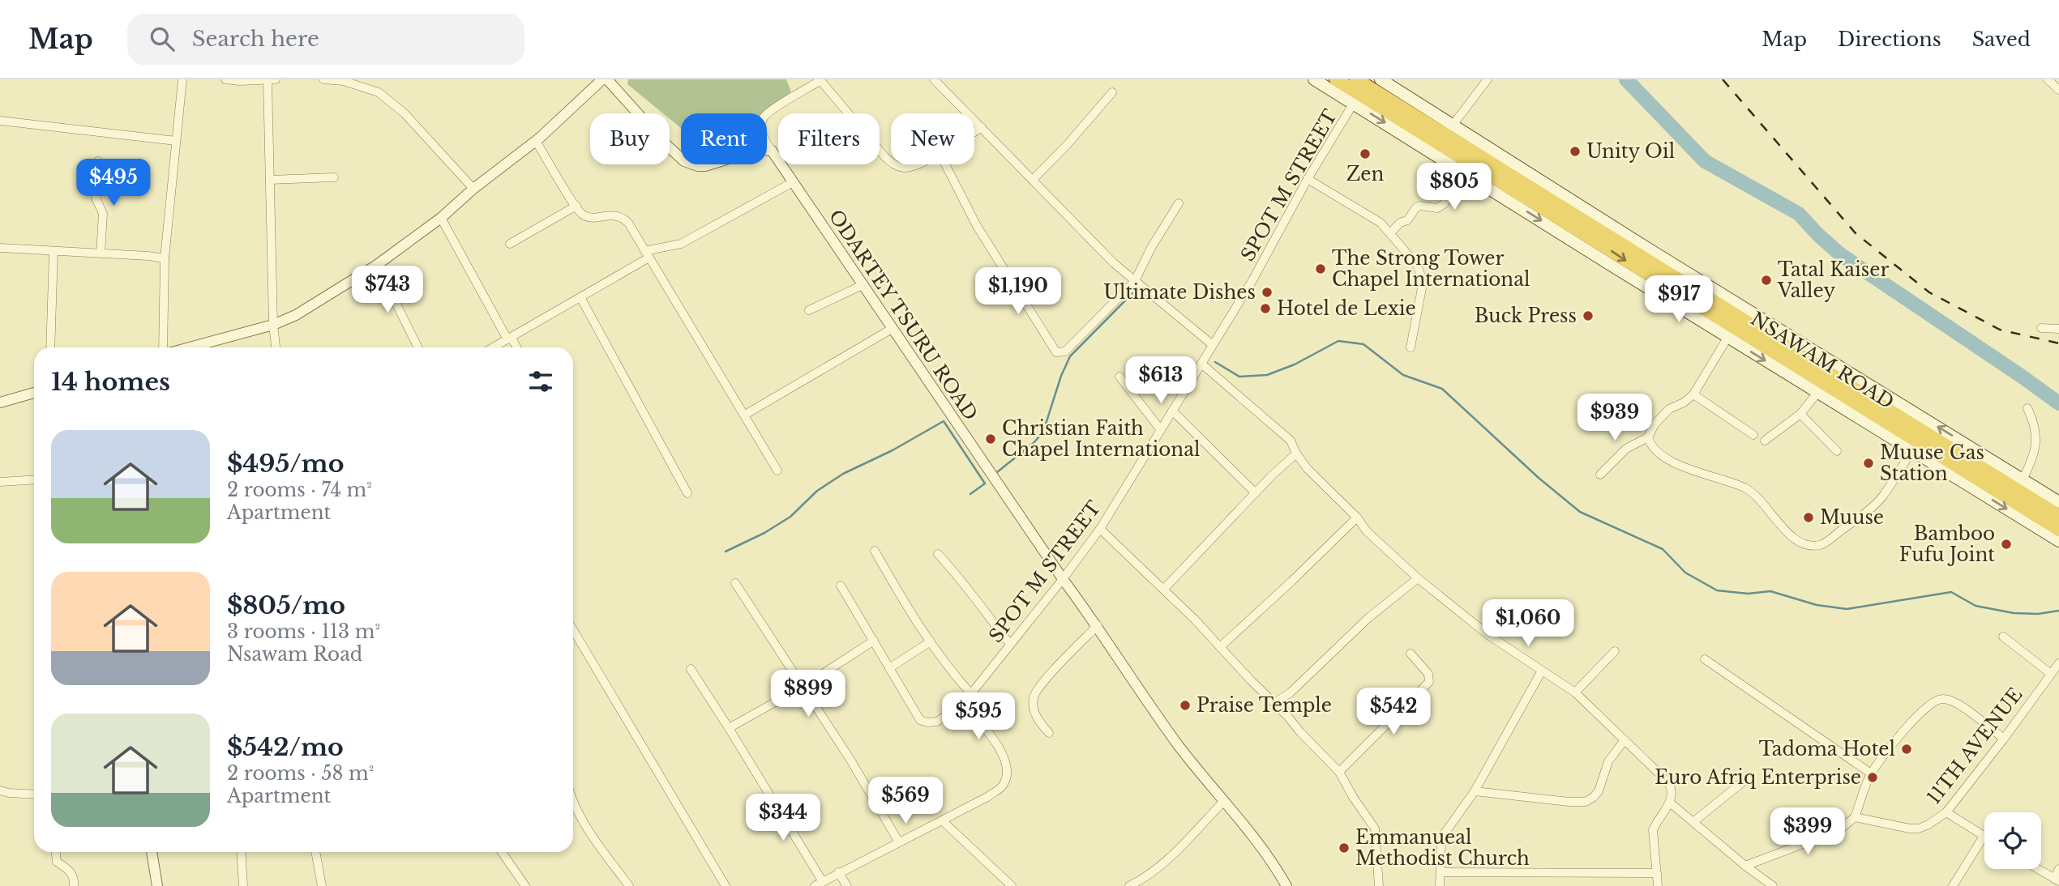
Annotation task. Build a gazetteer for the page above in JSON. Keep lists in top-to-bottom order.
{
  "streets": {
    "highway": ["NSAWAM ROAD"],
    "street": ["SPOT M STREET", "ODARTEY TSURU ROAD", "11TH AVENUE"]
  },
  "crossings": [
    ["SPOT M STREET", "ODARTEY TSURU ROAD"]
  ],
  "places": [
    "Unity Oil",
    "Zen",
    "The Strong Tower Chapel International",
    "Tatal Kaiser Valley",
    "Ultimate Dishes",
    "Hotel de Lexie",
    "Buck Press",
    "Christian Faith Chapel International",
    "Muuse Gas Station",
    "Muuse",
    "Bamboo Fufu Joint",
    "Praise Temple",
    "Tadoma Hotel",
    "Euro Afriq Enterprise",
    "Emmanueal Methodist Church"
  ],
  "page": {
    "header": "Map",
    "search": "Search here",
    "nav": ["Map", "Directions", "Saved"],
    "chip": [
      "Buy",
      "Rent",
      "Filters",
      "New"
    ],
    "price": [
      "$495",
      "$805",
      "$743",
      "$1,190",
      "$917",
      "$613",
      "$939",
      "$1,060",
      "$899",
      "$542",
      "$595",
      "$569",
      "$344",
      "$399"
    ],
    "heading": "14 homes",
    "list": [
      {
        "name": "$495/mo",
        "note": "2 rooms · 74 m² · Apartment"
      },
      {
        "name": "$805/mo",
        "note": "3 rooms · 113 m² · Nsawam Road"
      },
      {
        "name": "$542/mo",
        "note": "2 rooms · 58 m² · Apartment"
      }
    ]
  }
}
